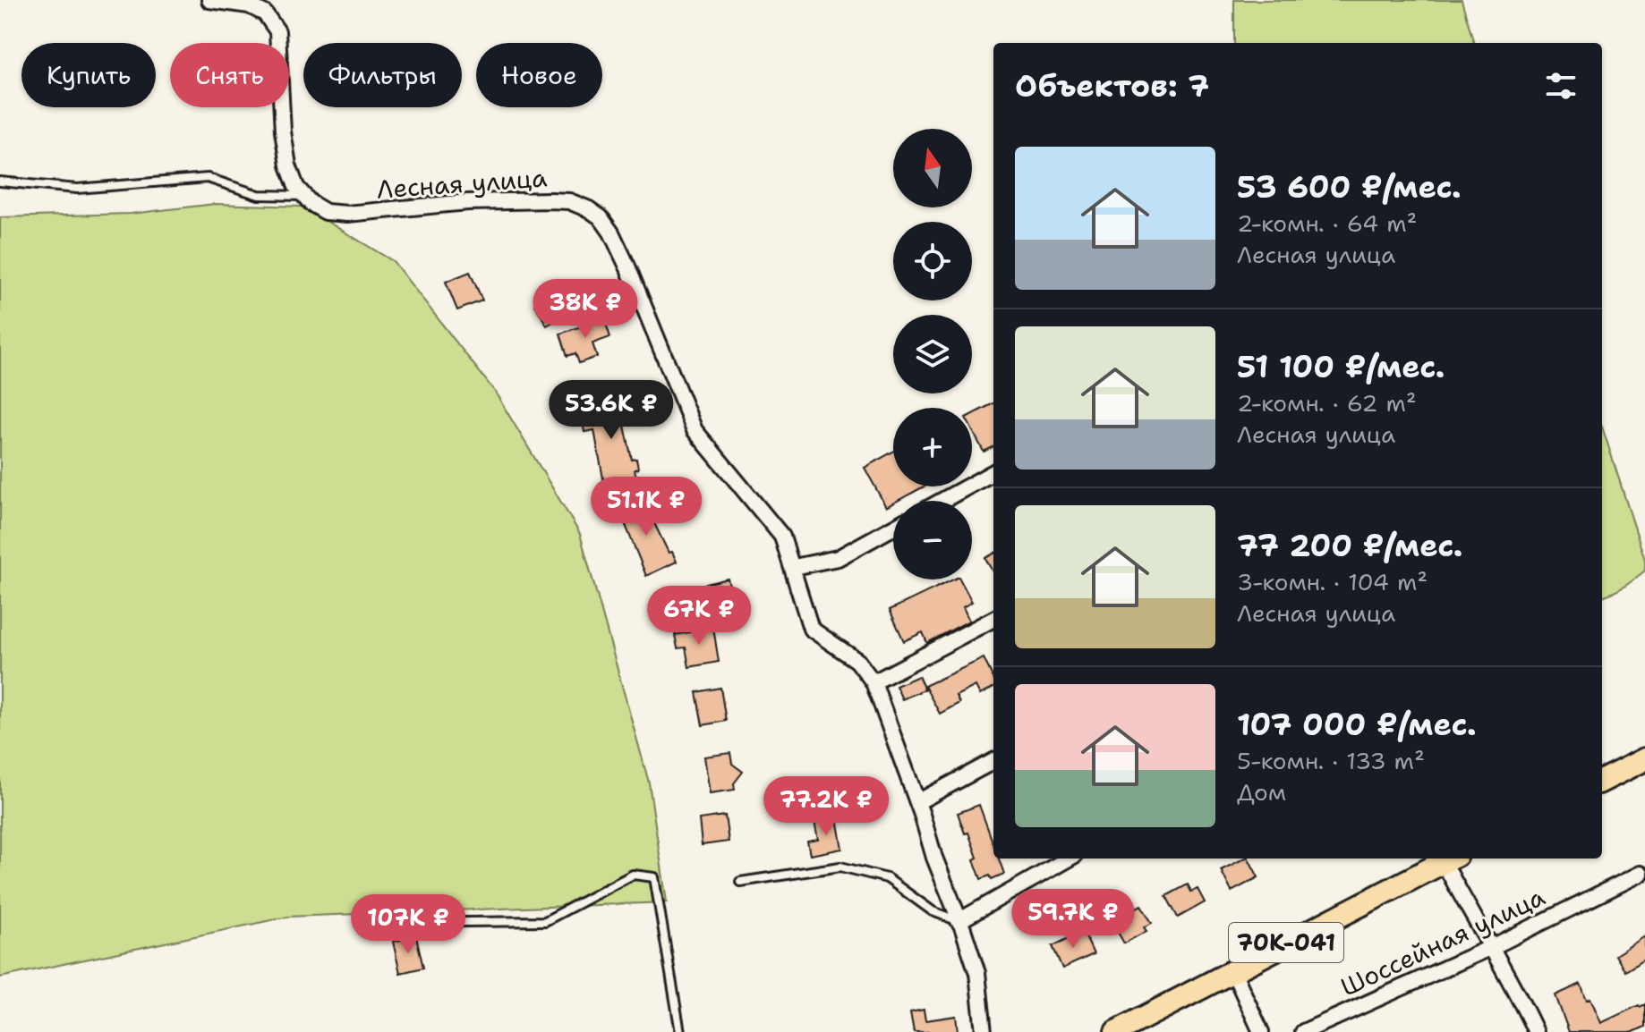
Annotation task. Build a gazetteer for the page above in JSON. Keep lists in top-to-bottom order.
{
  "streets": {
    "main road": ["70К-041"],
    "street": ["Лесная улица", "Шоссейная улица"]
  },
  "north": "top",
  "page": {
    "chip": [
      "Купить",
      "Снять",
      "Фильтры",
      "Новое"
    ],
    "heading": "Объектов: 7",
    "map_buttons": ["+", "−"],
    "list": [
      {
        "name": "53 600 ₽/мес.",
        "note": "2-комн. · 64 m² · Лесная улица"
      },
      {
        "name": "51 100 ₽/мес.",
        "note": "2-комн. · 62 m² · Лесная улица"
      },
      {
        "name": "77 200 ₽/мес.",
        "note": "3-комн. · 104 m² · Лесная улица"
      },
      {
        "name": "107 000 ₽/мес.",
        "note": "5-комн. · 133 m² · Дом"
      }
    ],
    "price": [
      "38K ₽",
      "53.6K ₽",
      "51.1K ₽",
      "67K ₽",
      "77.2K ₽",
      "59.7K ₽",
      "107K ₽"
    ]
  }
}
